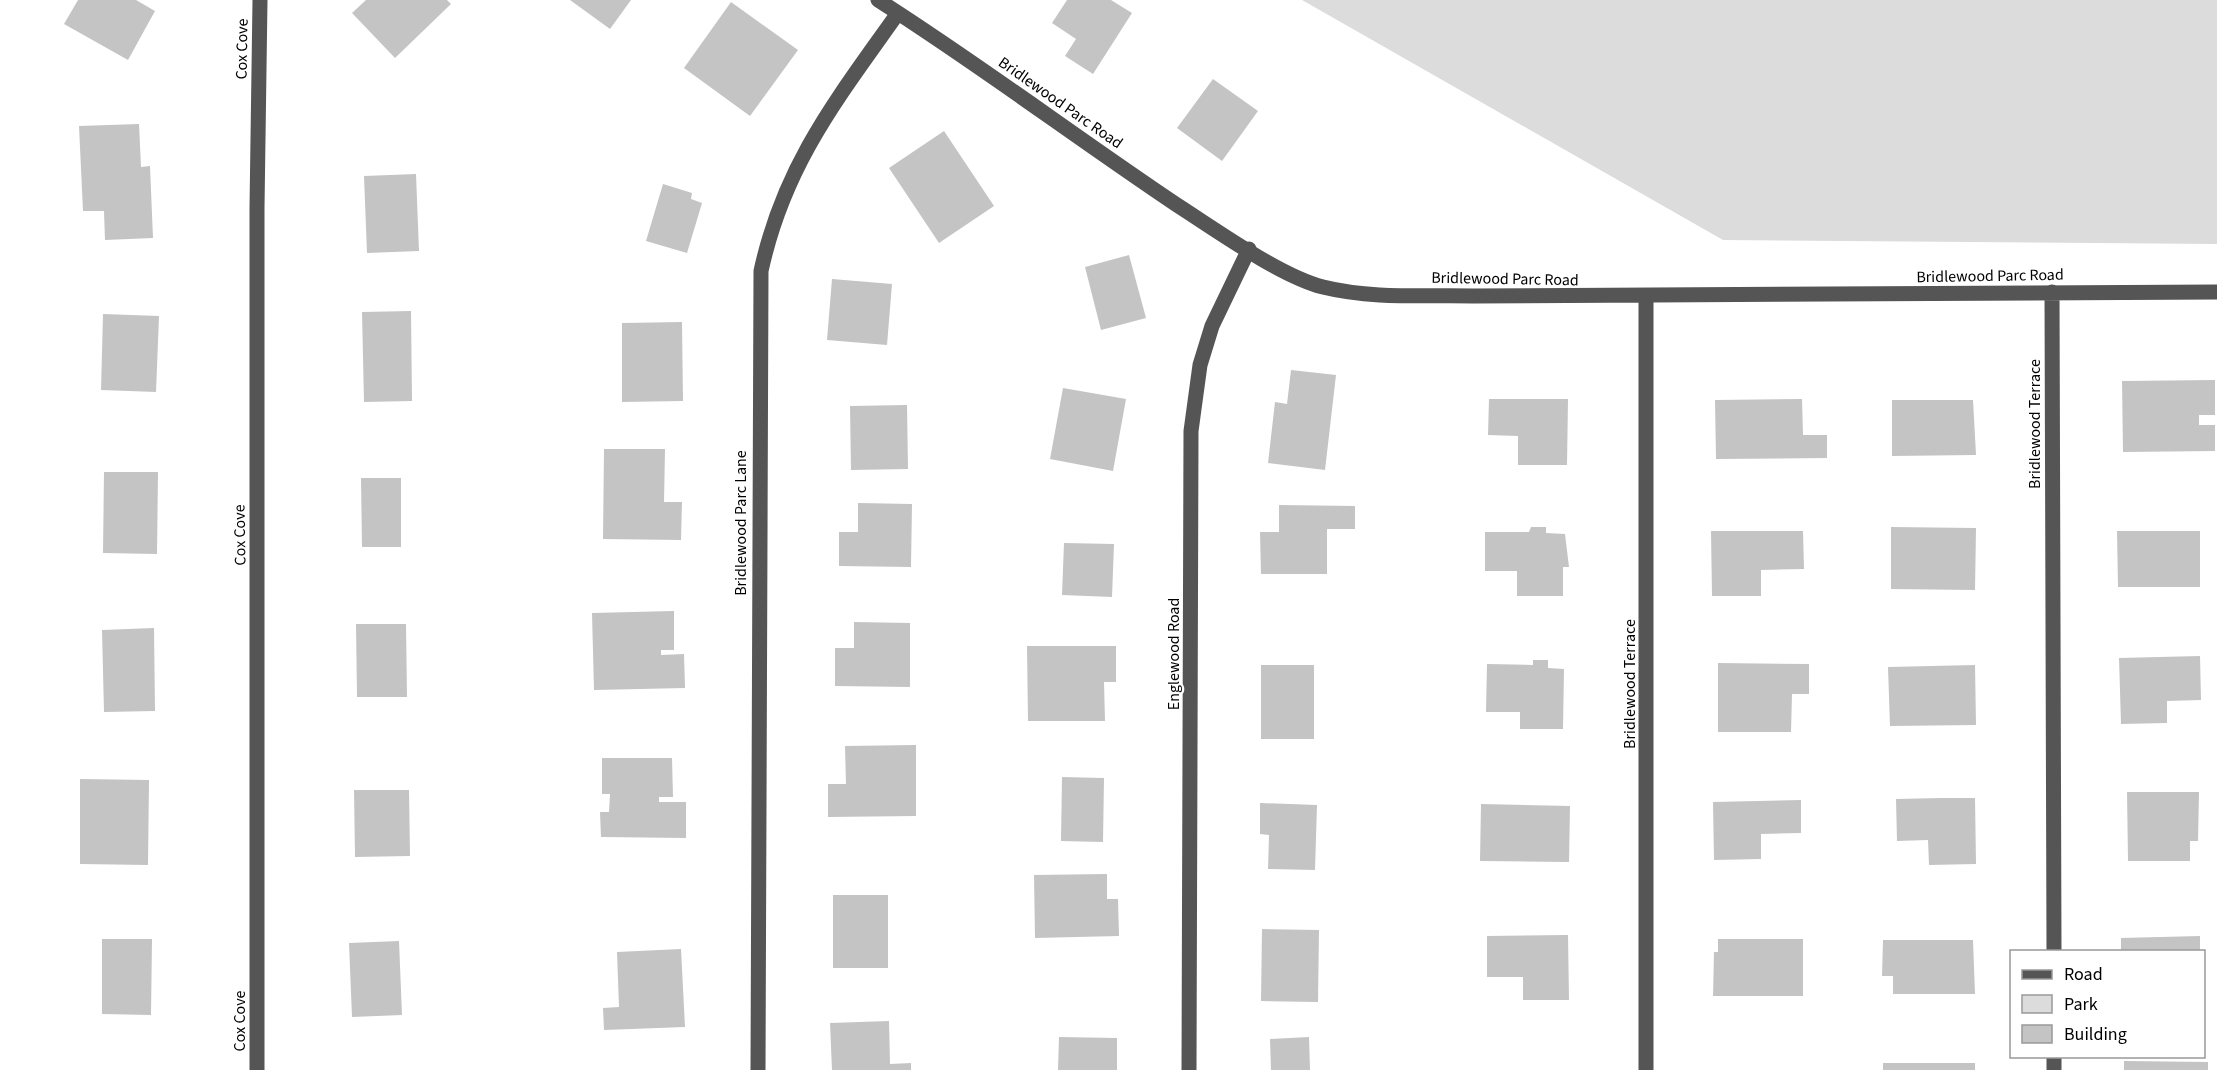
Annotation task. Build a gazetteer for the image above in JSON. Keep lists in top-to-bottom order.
{
  "streets": {
    "street": [
      "Cox Cove",
      "Bridlewood Parc Road",
      "Bridlewood Terrace",
      "Bridlewood Parc Lane",
      "Englewood Road"
    ]
  },
  "crossings": [
    ["Bridlewood Parc Road", "Bridlewood Terrace"],
    ["Bridlewood Parc Road", "Bridlewood Parc Lane"],
    ["Bridlewood Parc Road", "Englewood Road"]
  ],
  "legend": ["Road", "Park", "Building"]
}
